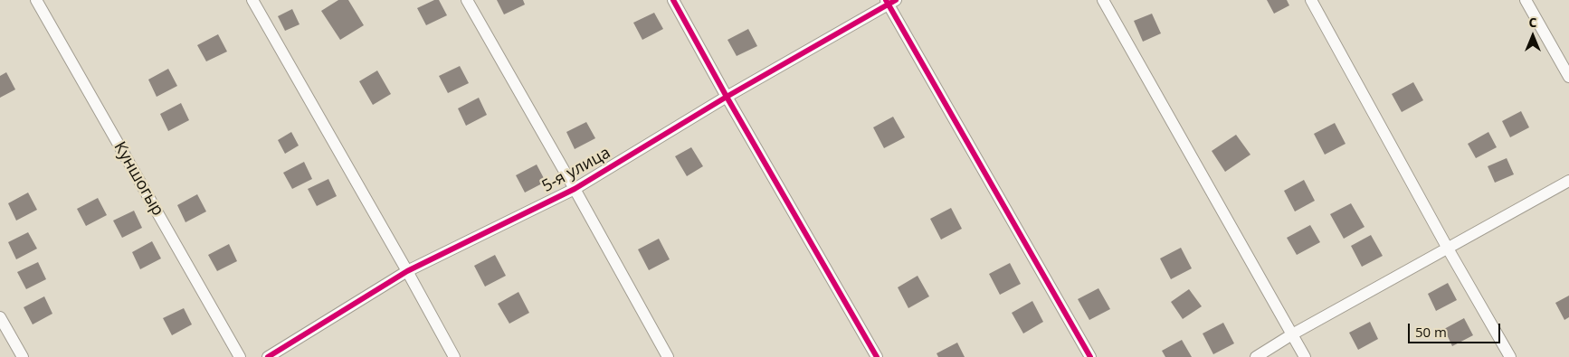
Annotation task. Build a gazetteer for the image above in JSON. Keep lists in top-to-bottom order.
{
  "streets": {
    "street": ["5-я улица", "Куншогыр"]
  },
  "scale_bar": "50 m",
  "north": "top"
}
